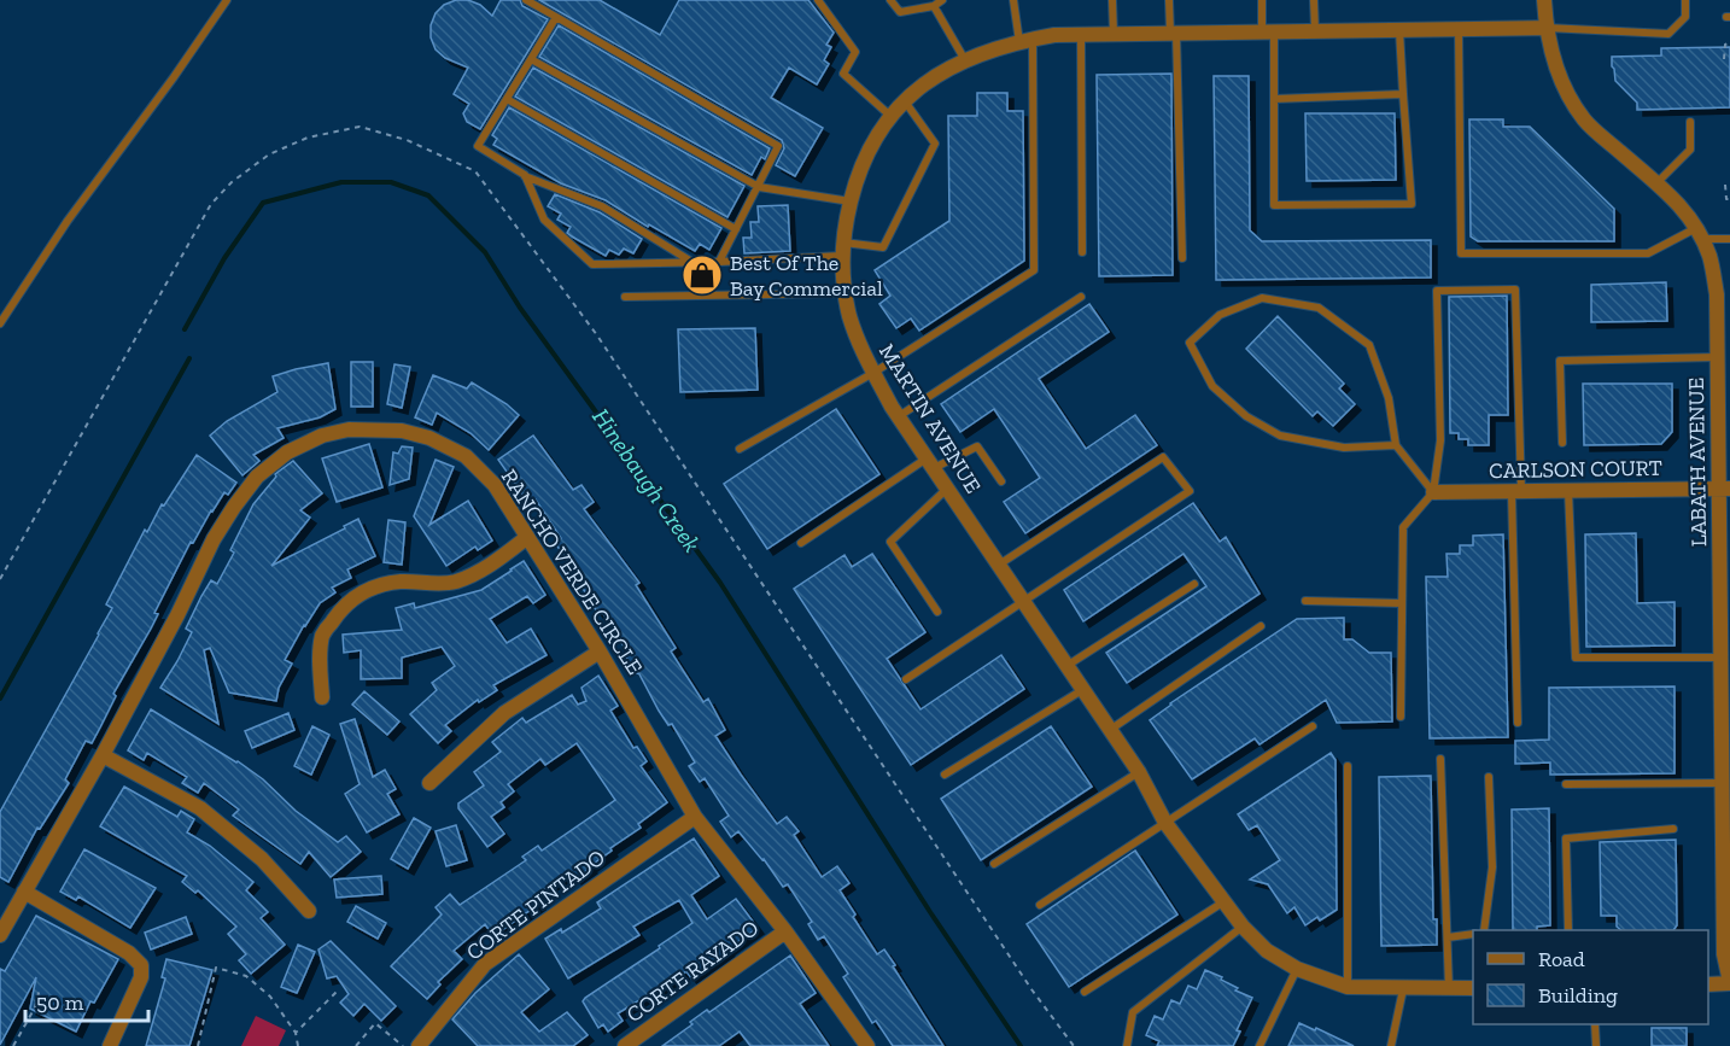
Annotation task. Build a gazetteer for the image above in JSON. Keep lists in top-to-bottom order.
{
  "streets": {
    "street": [
      "MARTIN AVENUE",
      "LABATH AVENUE",
      "CARLSON COURT",
      "RANCHO VERDE CIRCLE",
      "CORTE PINTADO",
      "CORTE RAYADO"
    ]
  },
  "crossings": [
    ["MARTIN AVENUE", "LABATH AVENUE"],
    ["LABATH AVENUE", "CARLSON COURT"],
    ["RANCHO VERDE CIRCLE", "CORTE PINTADO"],
    ["RANCHO VERDE CIRCLE", "CORTE RAYADO"]
  ],
  "water": ["Hinebaugh Creek"],
  "places": {
    "shop": ["Best Of The Bay Commercial"]
  },
  "legend": ["Road", "Building"],
  "scale_bar": "50 m"
}
